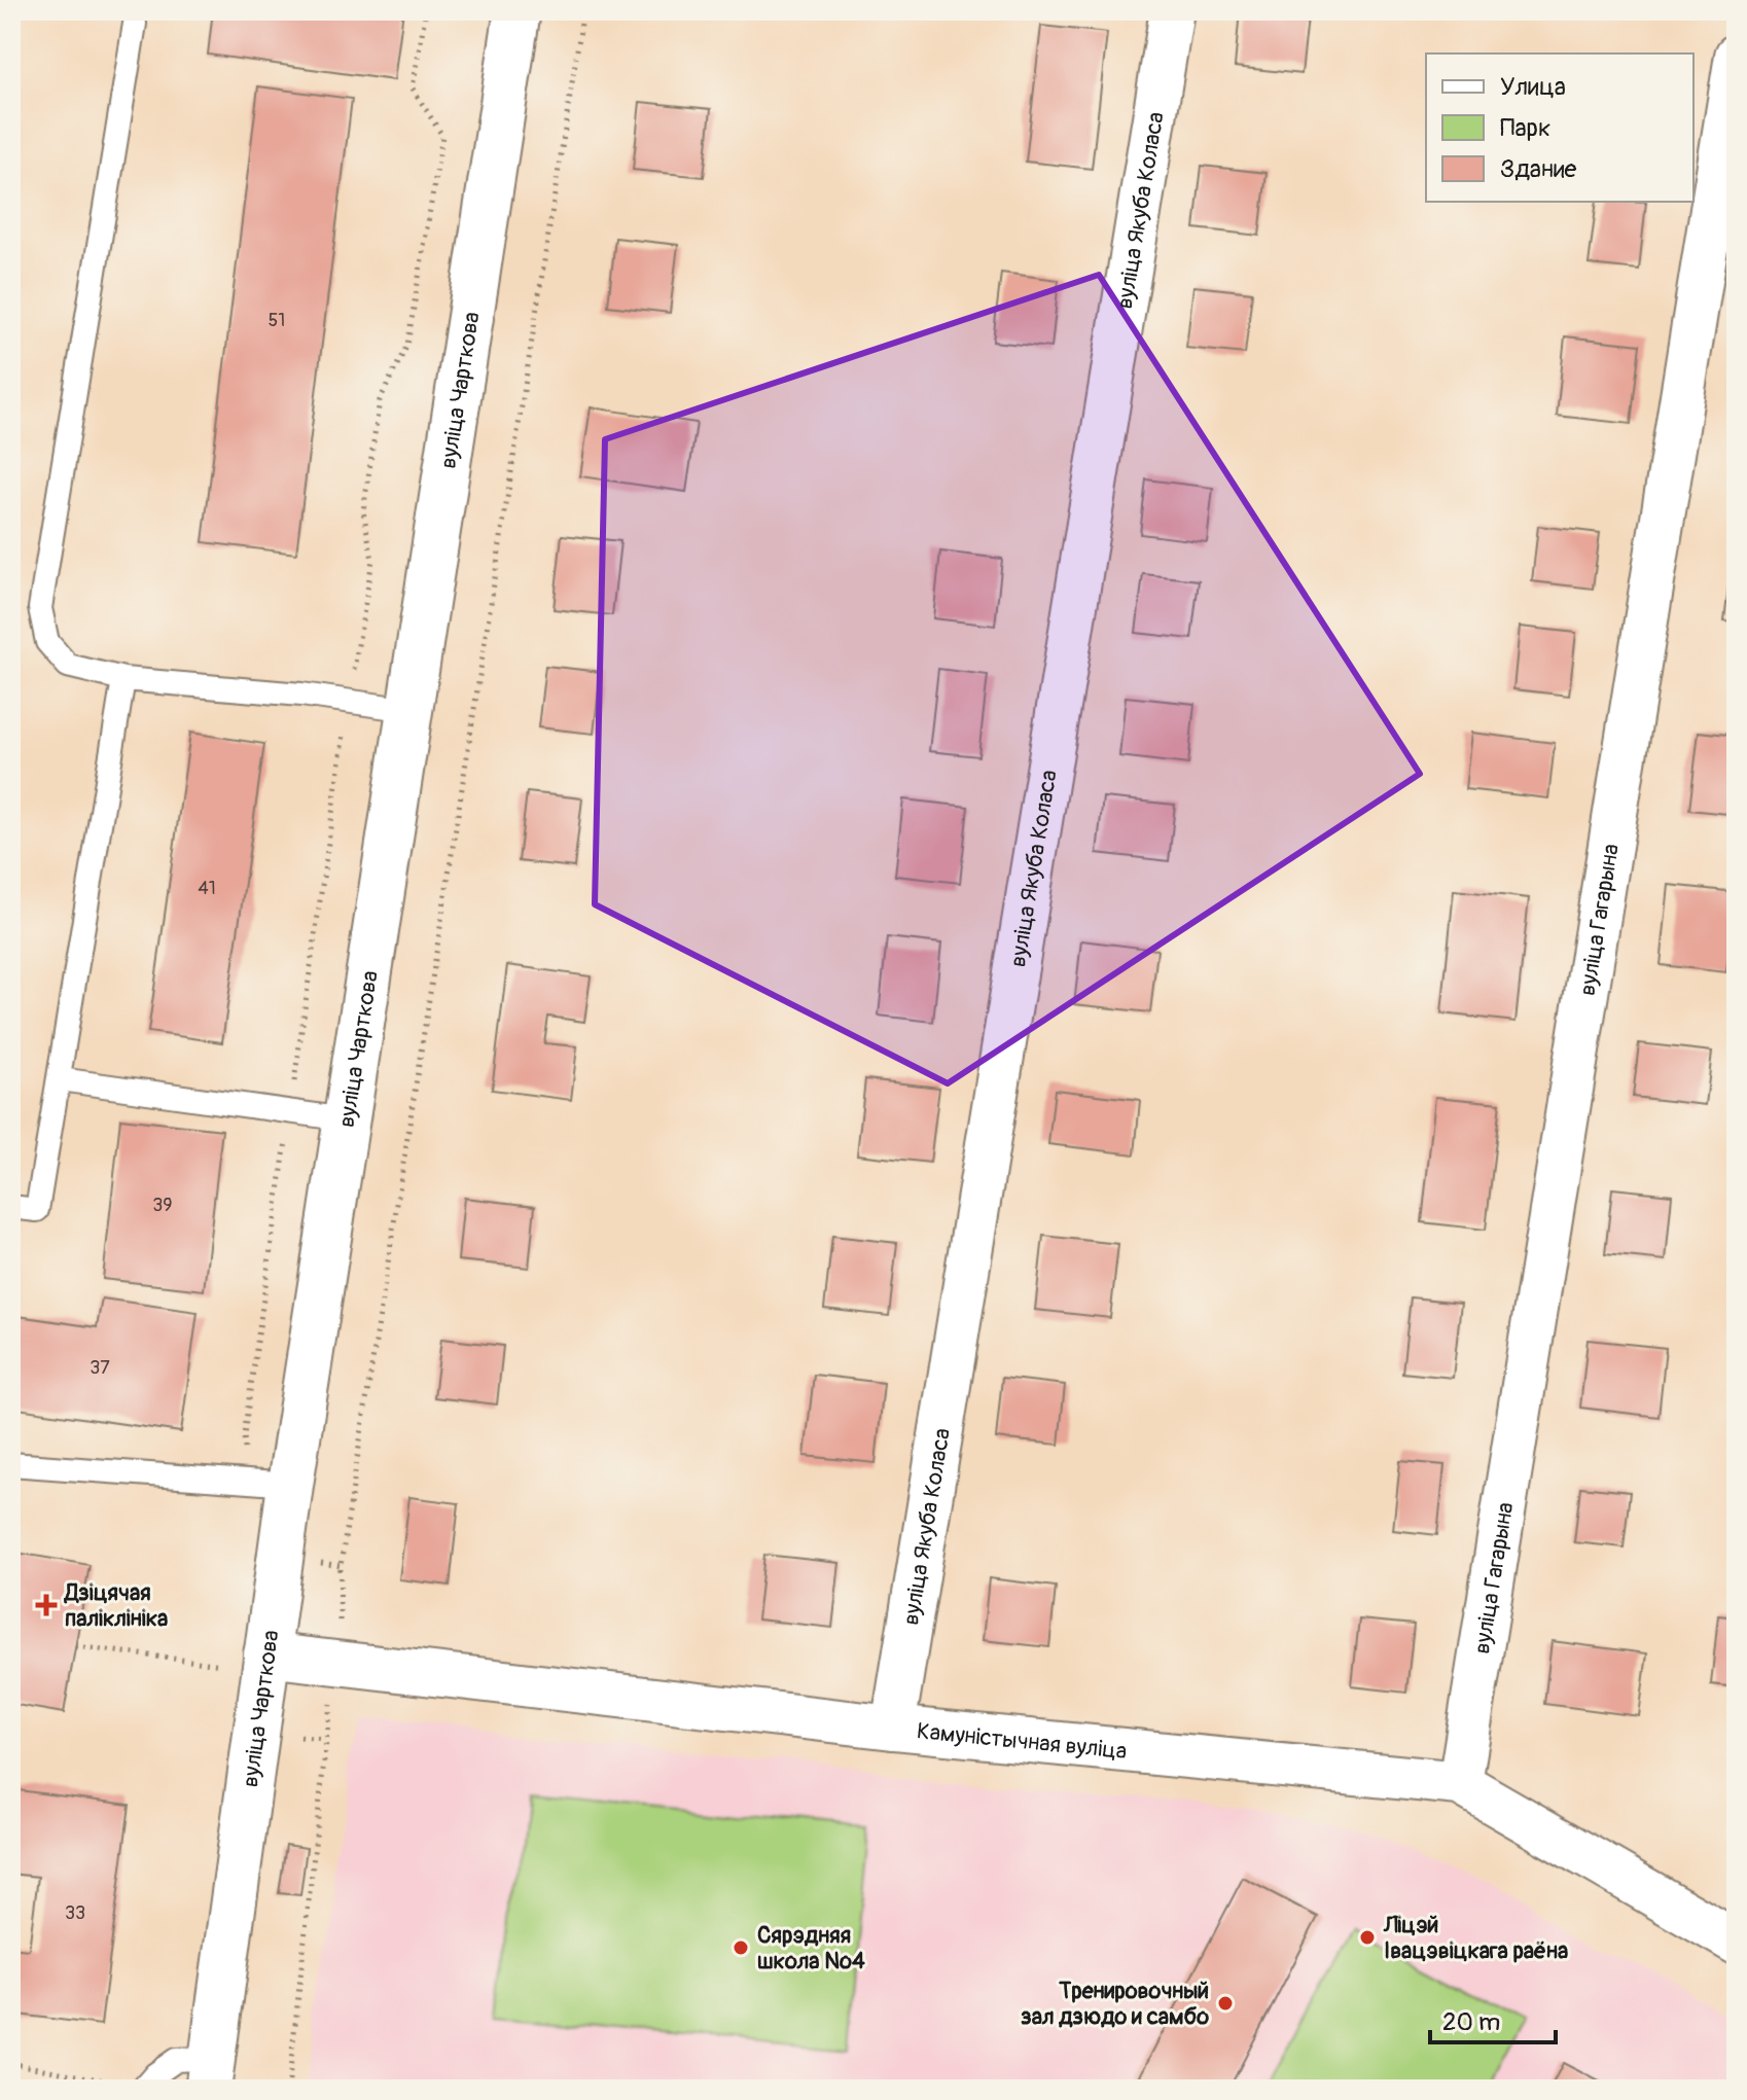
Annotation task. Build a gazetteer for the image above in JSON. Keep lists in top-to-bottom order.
{
  "streets": {
    "main road": ["вуліца Чарткова"],
    "street": ["вуліца Якуба Коласа", "вуліца Гагарына", "Камуністычная вуліца"]
  },
  "crossings": [
    ["вуліца Якуба Коласа", "Камуністычная вуліца"],
    ["вуліца Чарткова", "Камуністычная вуліца"],
    ["вуліца Гагарына", "Камуністычная вуліца"]
  ],
  "places": {
    "health": ["Дзіцячая паліклініка"],
    "other": ["Ліцэй Івацэвіцкага раёна", "Сярэдняя школа №4", "Тренировочный зал дзюдо и самбо"]
  },
  "house_numbers": [
    "51",
    "41",
    "39",
    "37",
    "33"
  ],
  "legend": ["Улица", "Парк", "Здание"],
  "scale_bar": "20 m"
}
